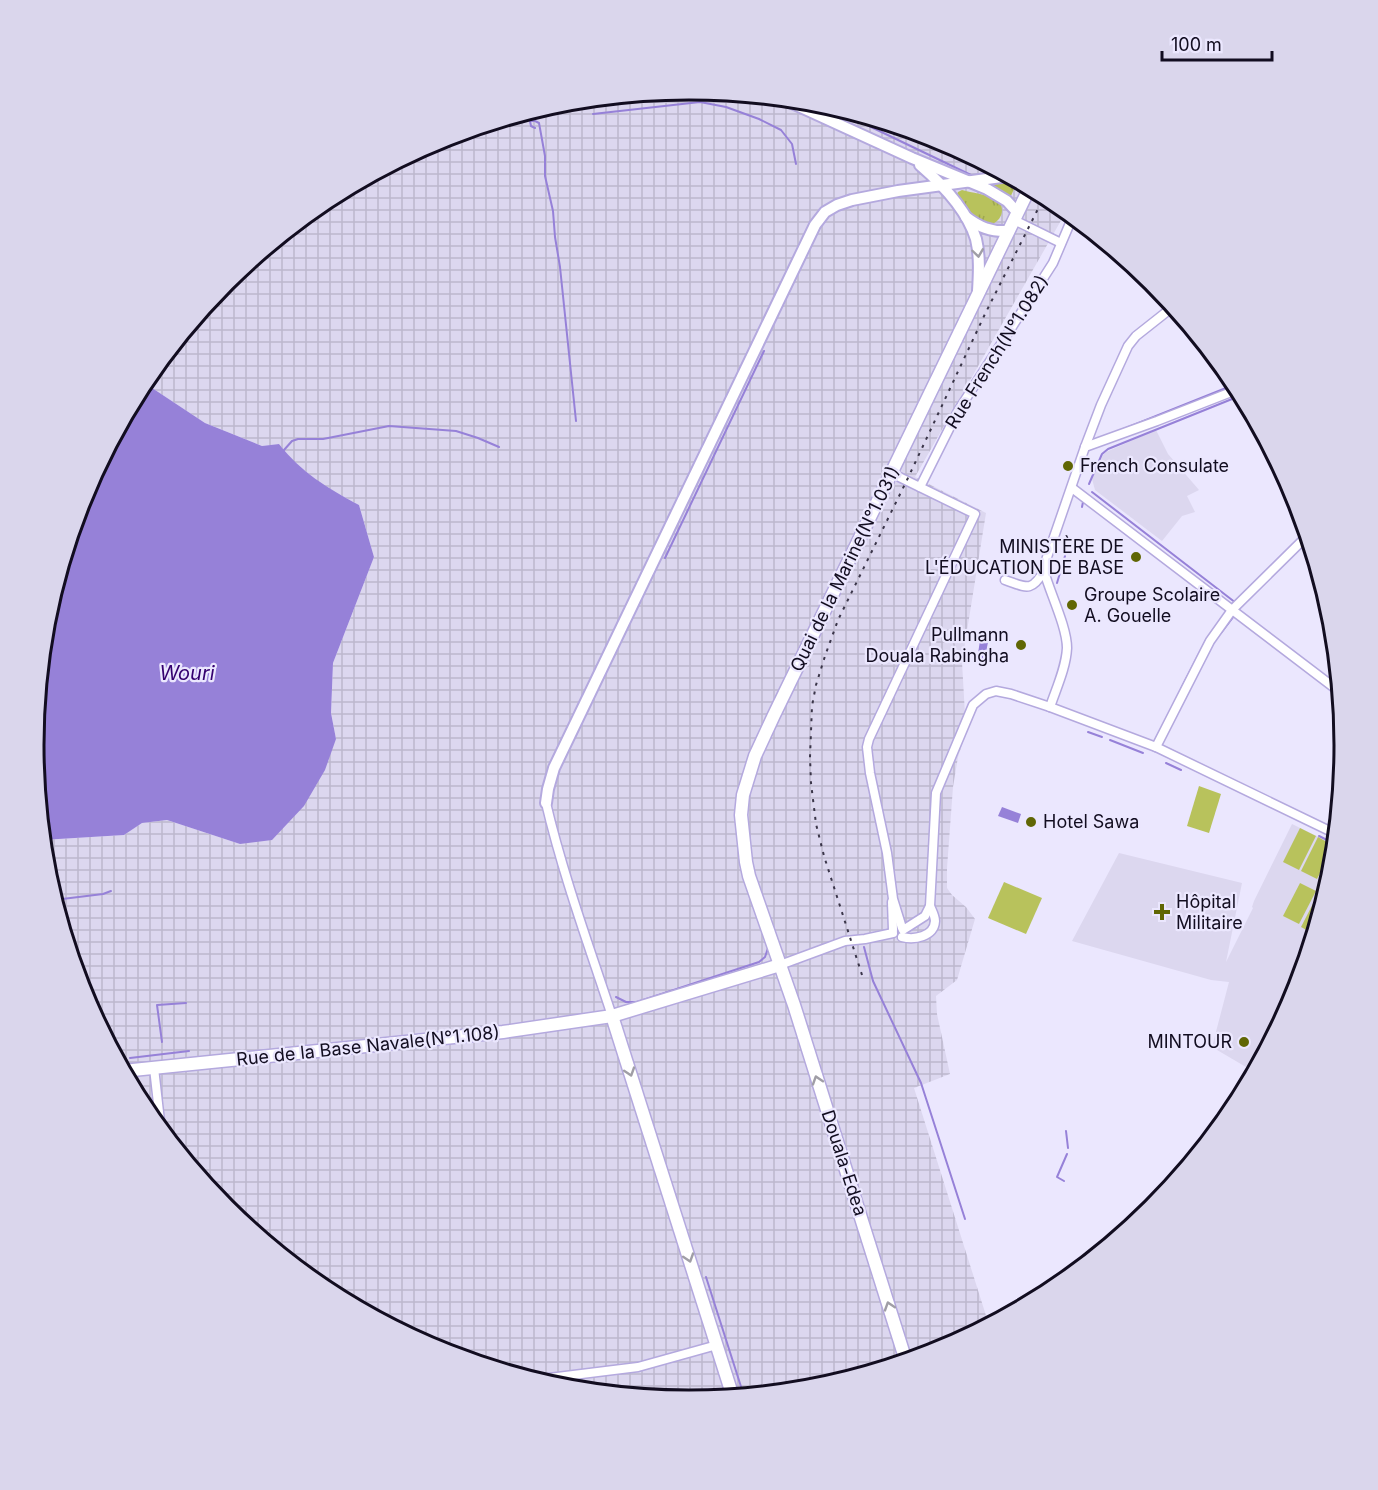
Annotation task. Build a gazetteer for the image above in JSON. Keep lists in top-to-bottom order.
{
  "streets": {
    "main road": ["Quai de la Marine(N°1.031)", "Rue de la Base Navale(N°1.108)", "Douala-Edea"],
    "street": ["Rue French(N°1.082)"]
  },
  "crossings": [
    ["Quai de la Marine(N°1.031)", "Douala-Edea"]
  ],
  "one_way": ["Douala-Edea"],
  "water": ["Wouri"],
  "places": {
    "other": [
      "French Consulate",
      "MINISTÈRE DE L'ÉDUCATION DE BASE",
      "Groupe Scolaire A. Gouelle",
      "Pullmann Douala Rabingha",
      "Hotel Sawa",
      "MINTOUR"
    ],
    "health": ["Hôpital Militaire"]
  },
  "scale_bar": "100 m"
}
